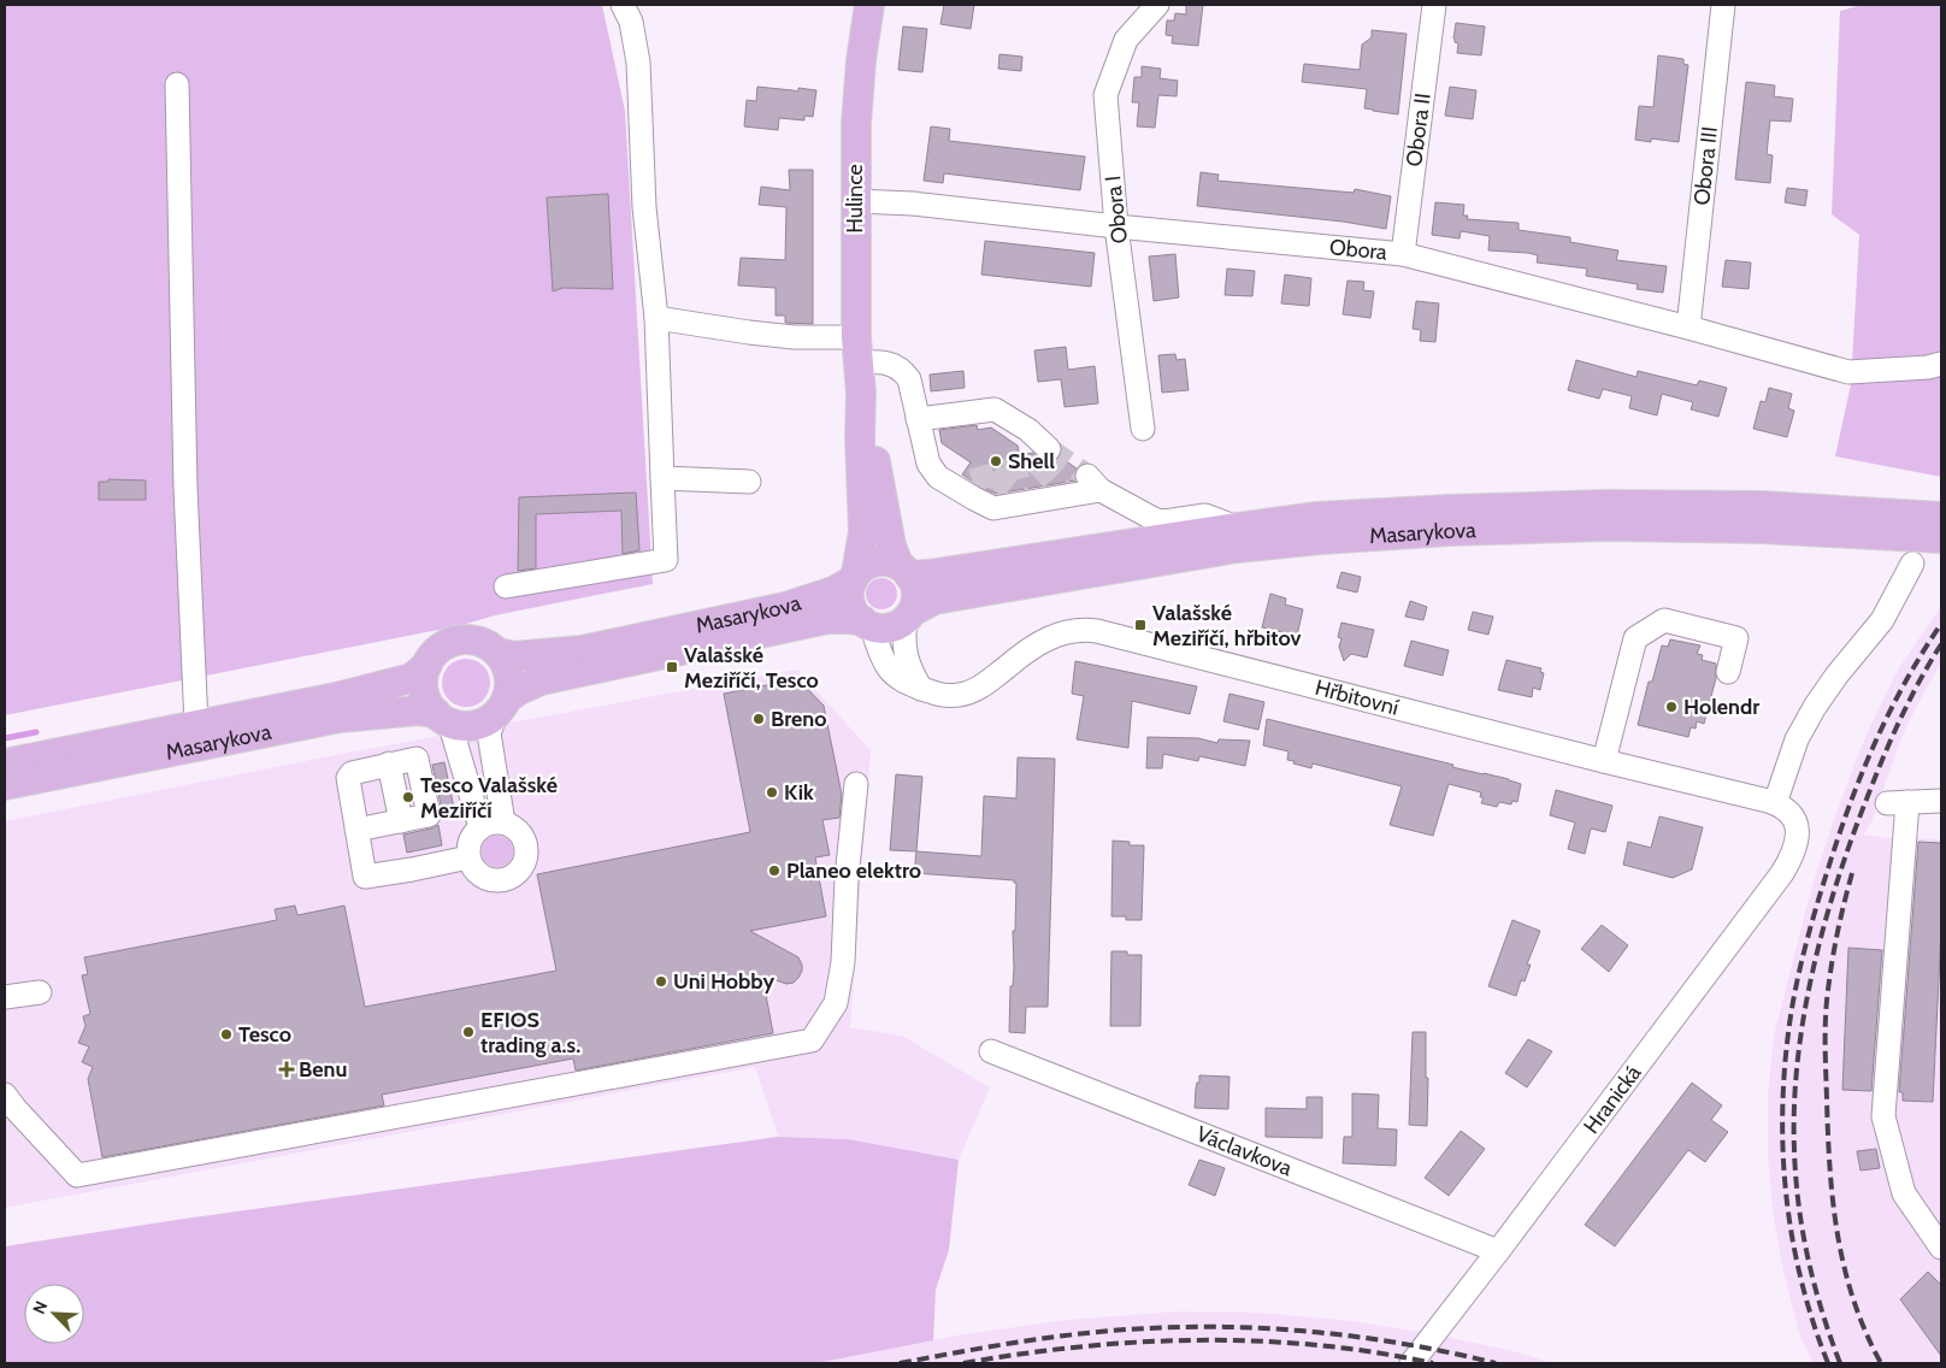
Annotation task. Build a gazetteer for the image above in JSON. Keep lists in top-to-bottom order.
{
  "streets": {
    "main road": ["Hulince", "Masarykova"],
    "street": [
      "Obora II",
      "Obora III",
      "Obora I",
      "Obora",
      "Hřbitovní",
      "Hranická",
      "Václavkova"
    ]
  },
  "crossings": [
    ["Obora II", "Obora"],
    ["Obora III", "Obora"],
    ["Hulince", "Obora"],
    ["Hulince", "Masarykova"],
    ["Hulince", "Hřbitovní"],
    ["Obora I", "Obora"],
    ["Masarykova", "Hřbitovní"],
    ["Hřbitovní", "Hranická"],
    ["Hranická", "Václavkova"]
  ],
  "places": {
    "other": [
      "Shell",
      "Holendr",
      "Breno",
      "Kik",
      "Tesco Valašské Meziříčí",
      "Planeo elektro",
      "Uni Hobby",
      "EFIOS trading a.s.",
      "Tesco"
    ],
    "transit": ["Valašské Meziříčí, hřbitov", "Valašské Meziříčí, Tesco"],
    "health": ["Benu"]
  },
  "north": "top left"
}
